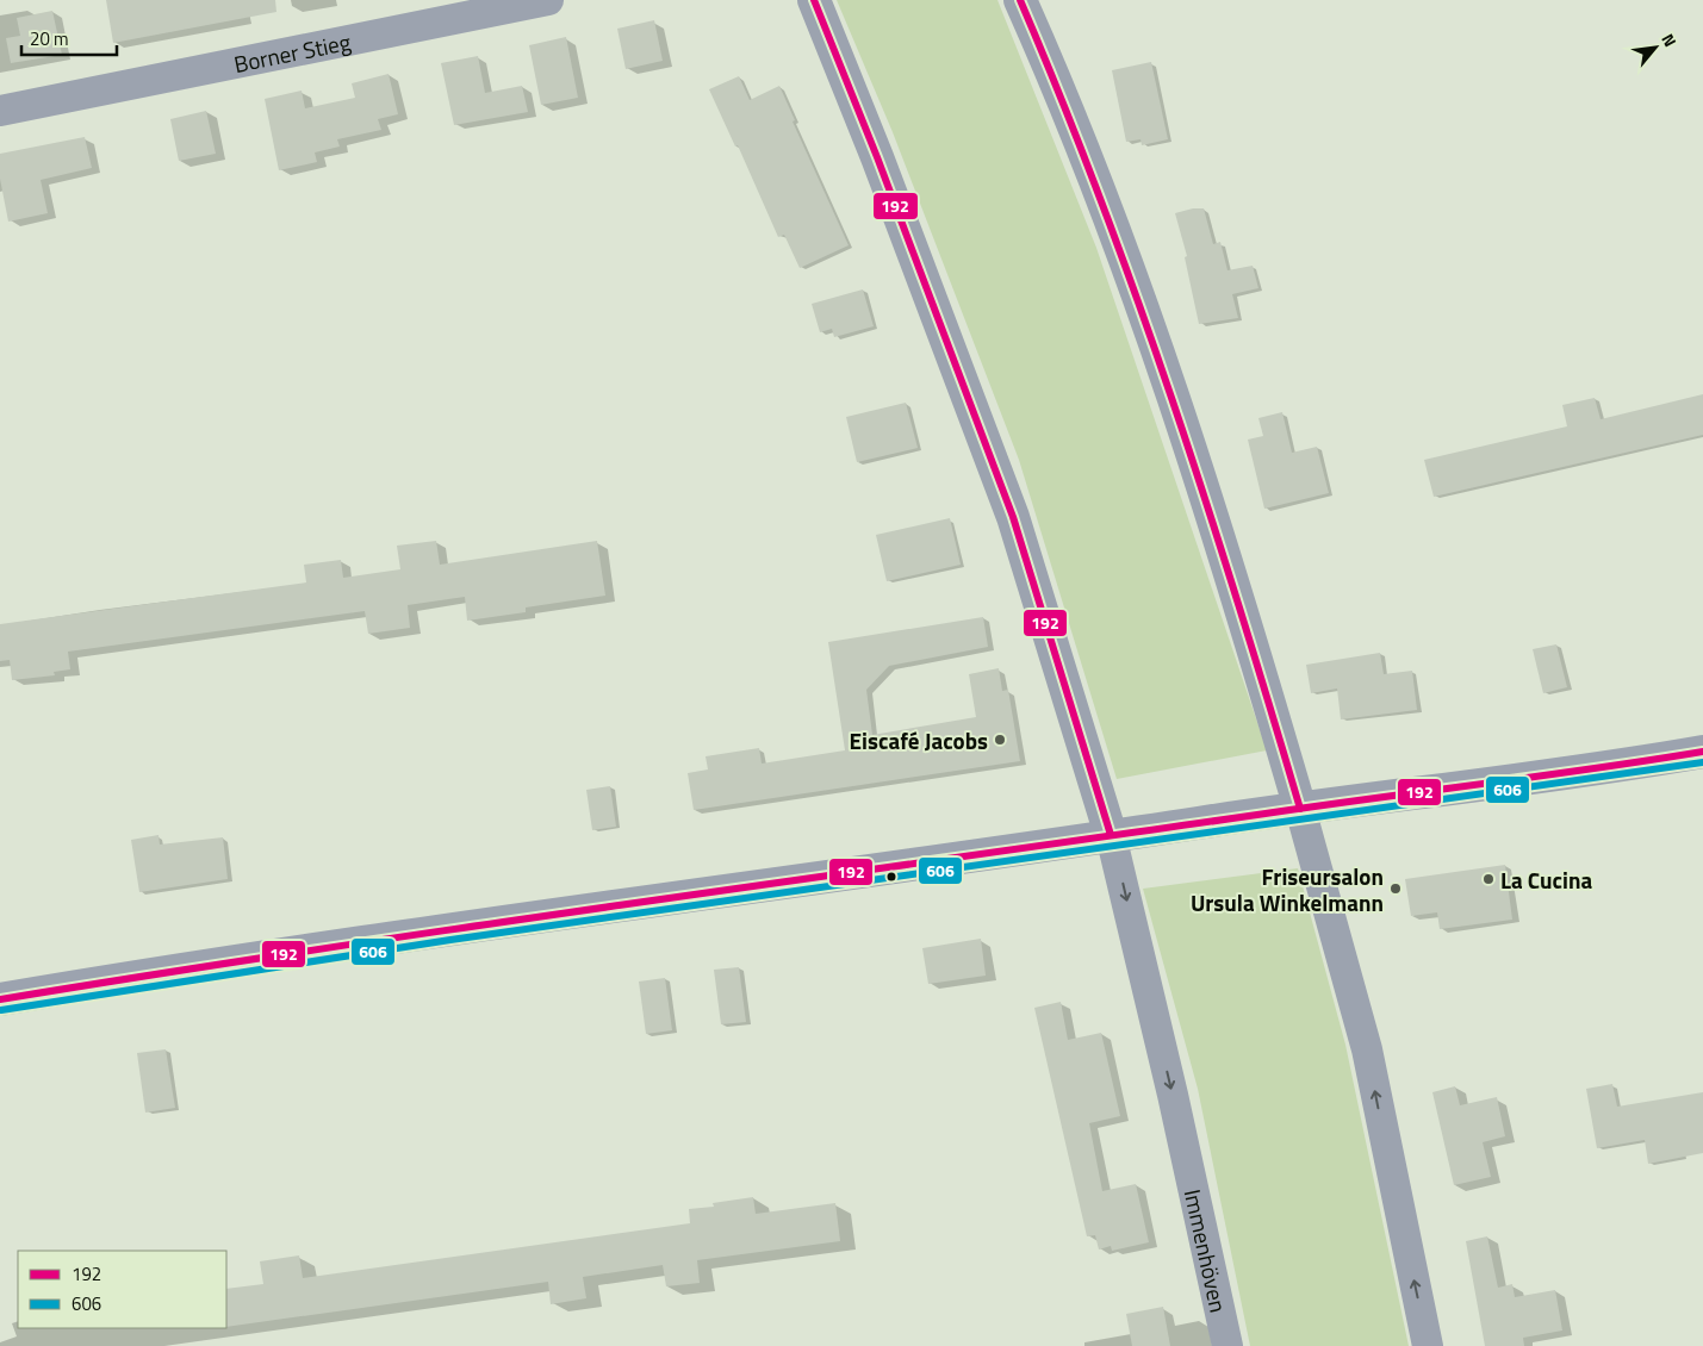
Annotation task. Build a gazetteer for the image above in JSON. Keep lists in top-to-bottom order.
{
  "streets": {
    "street": ["Borner Stieg", "Immenhöven"]
  },
  "places": ["Eiscafé Jacobs", "La Cucina", "Friseursalon Ursula Winkelmann"],
  "lines": ["transit line 192", "transit line 606"],
  "legend": ["192", "606"],
  "scale_bar": "20 m",
  "north": "top right"
}
